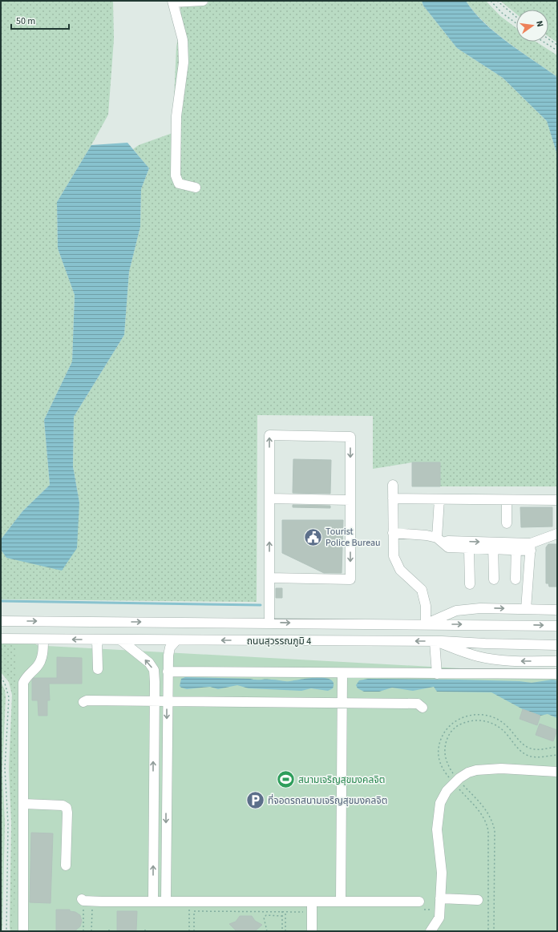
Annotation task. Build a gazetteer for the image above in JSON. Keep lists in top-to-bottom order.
{
  "streets": {
    "street": ["ถนนสุวรรณภูมิ 4"]
  },
  "places": {
    "public building": ["Tourist Police Bureau"],
    "sports": ["สนามเจริญสุขมงคลจิต"],
    "parking": ["ที่จอดรถสนามเจริญสุขมงคลจิต"]
  },
  "scale_bar": "50 m",
  "north": "right"
}
